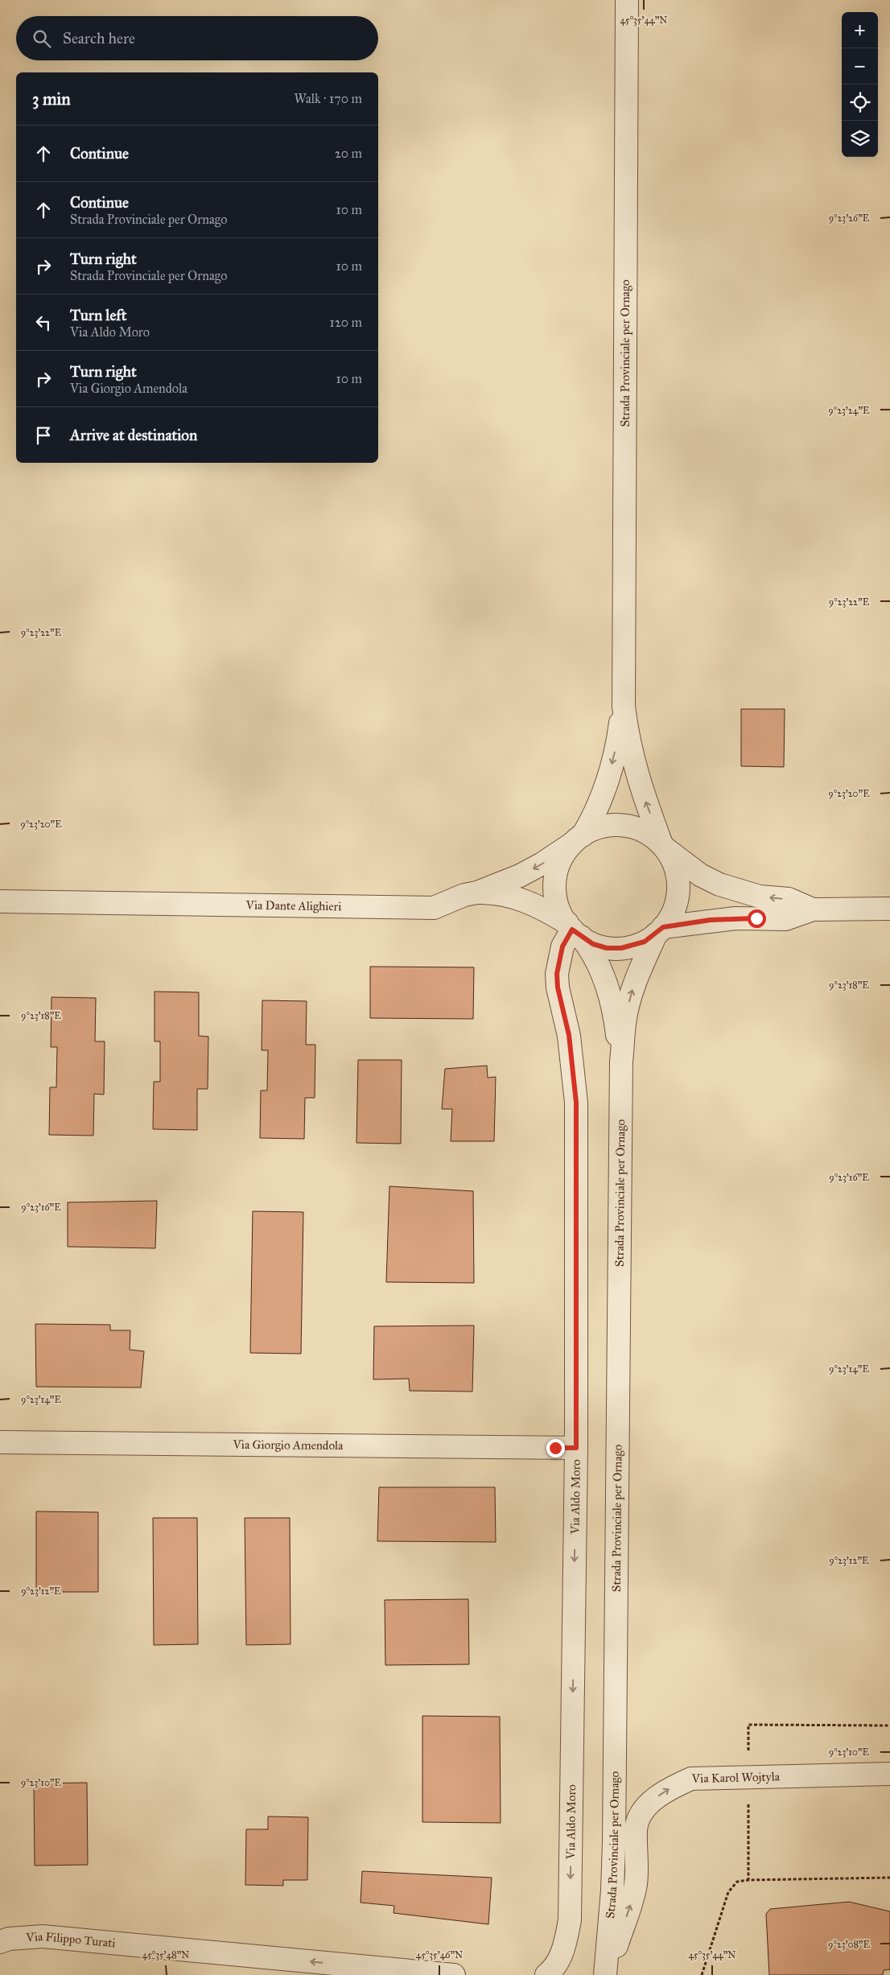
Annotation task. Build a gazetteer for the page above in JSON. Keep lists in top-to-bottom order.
{
  "streets": {
    "street": [
      "Strada Provinciale per Ornago",
      "Via Dante Alighieri",
      "Via Giorgio Amendola",
      "Via Aldo Moro",
      "Via Karol Wojtyla",
      "Via Filippo Turati"
    ]
  },
  "crossings": [
    ["Strada Provinciale per Ornago", "Via Dante Alighieri"],
    ["Strada Provinciale per Ornago", "Via Aldo Moro"],
    ["Strada Provinciale per Ornago", "Via Karol Wojtyla"],
    ["Via Dante Alighieri", "Via Aldo Moro"],
    ["Via Giorgio Amendola", "Via Aldo Moro"]
  ],
  "one_way": ["Via Aldo Moro", "Via Karol Wojtyla", "Via Filippo Turati"],
  "page": {
    "map_buttons": ["+", "−"],
    "search": "Search here",
    "heading": ["3 min", "Walk · 170 m"],
    "list": [
      ["Continue", "20 m"],
      ["Continue", "Strada Provinciale per Ornago", "10 m"],
      ["Turn right", "Strada Provinciale per Ornago", "10 m"],
      ["Turn left", "Via Aldo Moro", "120 m"],
      ["Turn right", "Via Giorgio Amendola", "10 m"],
      "Arrive at destination"
    ]
  },
  "coordinates": [
    "45°35'44\"N",
    "9°23'26\"E",
    "9°23'24\"E",
    "9°23'22\"E",
    "9°23'20\"E",
    "9°23'18\"E",
    "9°23'16\"E",
    "9°23'14\"E",
    "9°23'12\"E",
    "9°23'10\"E",
    "9°23'08\"E",
    "45°35'48\"N",
    "45°35'46\"N"
  ]
}
